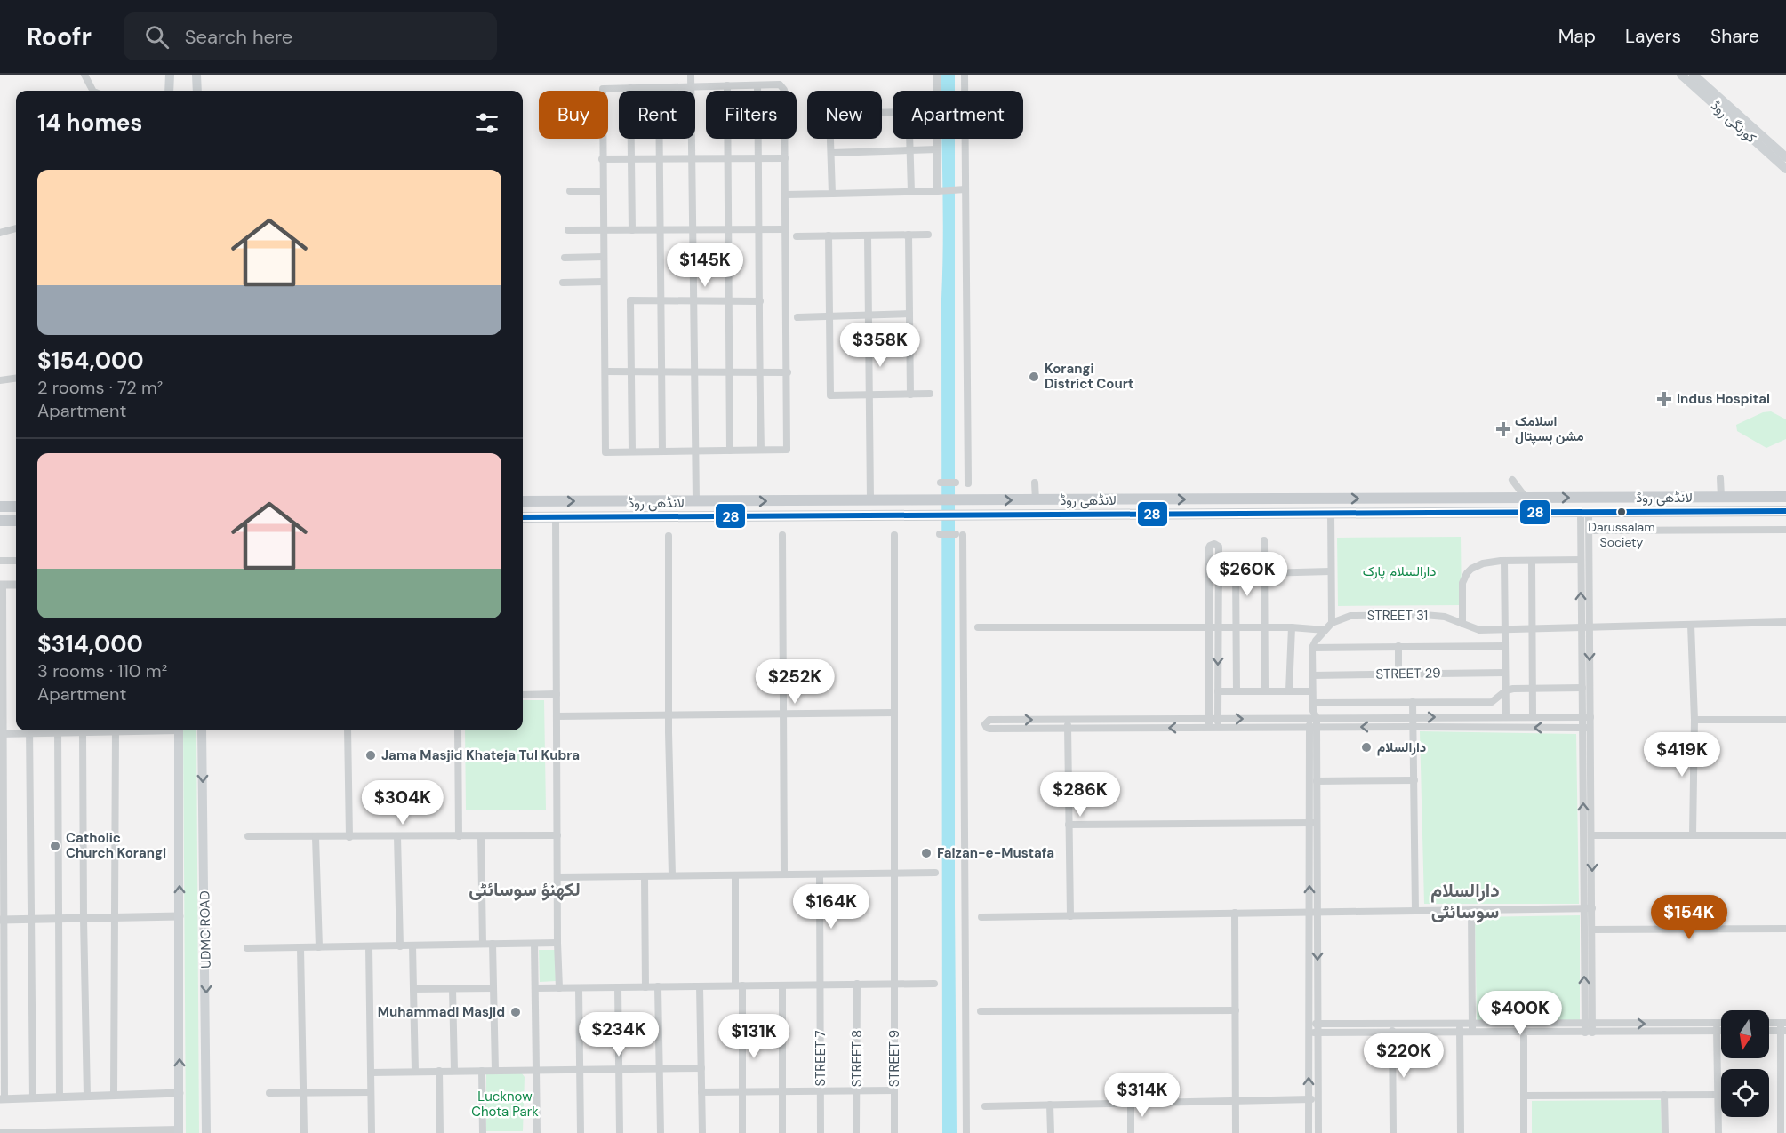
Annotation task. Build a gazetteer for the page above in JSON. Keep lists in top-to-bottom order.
{
  "streets": {
    "main road": ["کورنگی روڈ", "لانڈھی روڈ", "UDMC ROAD"],
    "street": [
      "STREET 31",
      "STREET 29",
      "STREET 7",
      "STREET 8",
      "STREET 9"
    ]
  },
  "districts": ["لکھنؤ سوسائٹی", "دارالسلام سوسائٹی"],
  "parks": ["دارالسلام پارک", "Lucknow Chota Park"],
  "places": {
    "other": [
      "Korangi District Court",
      "Darussalam Society",
      "دارالسلام",
      "Jama Masjid Khateja Tul Kubra",
      "Catholic Church Korangi",
      "Faizan-e-Mustafa",
      "Muhammadi Masjid"
    ],
    "health": ["Indus Hospital", "اسلامک مشن ہسپتال"]
  },
  "lines": ["transit line 28"],
  "north": "bottom",
  "page": {
    "header": "Roofr",
    "search": "Search here",
    "nav": ["Map", "Layers", "Share"],
    "chip": [
      "Buy",
      "Rent",
      "Filters",
      "New",
      "Apartment"
    ],
    "heading": "14 homes",
    "list": [
      {
        "name": "$154,000",
        "note": "2 rooms · 72 m² · Apartment"
      },
      {
        "name": "$314,000",
        "note": "3 rooms · 110 m² · Apartment"
      }
    ],
    "price": [
      "$145K",
      "$358K",
      "$260K",
      "$252K",
      "$419K",
      "$286K",
      "$304K",
      "$164K",
      "$154K",
      "$400K",
      "$234K",
      "$131K",
      "$220K",
      "$314K"
    ]
  }
}
